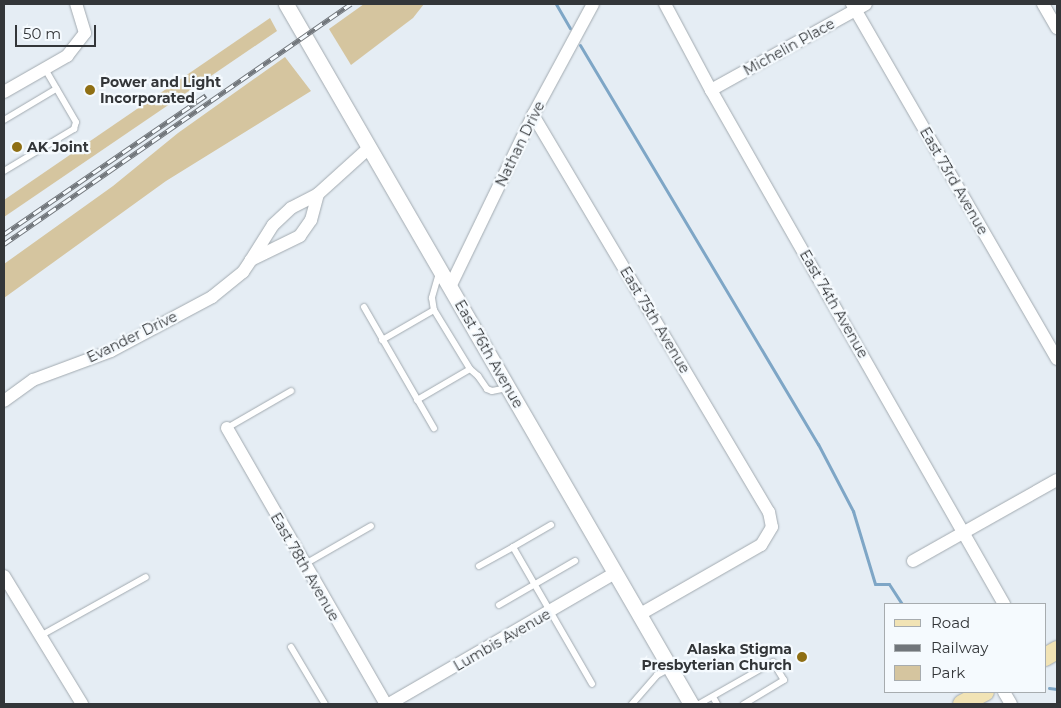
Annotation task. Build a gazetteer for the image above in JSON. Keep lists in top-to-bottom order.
{
  "streets": {
    "street": [
      "Michelin Place",
      "Nathan Drive",
      "East 73rd Avenue",
      "East 74th Avenue",
      "East 75th Avenue",
      "Evander Drive",
      "East 76th Avenue",
      "East 78th Avenue",
      "Lumbis Avenue"
    ]
  },
  "crossings": [
    ["Michelin Place", "East 73rd Avenue"],
    ["Michelin Place", "East 74th Avenue"],
    ["Nathan Drive", "East 75th Avenue"],
    ["Nathan Drive", "East 76th Avenue"],
    ["East 75th Avenue", "East 76th Avenue"],
    ["Evander Drive", "East 76th Avenue"],
    ["East 76th Avenue", "Lumbis Avenue"],
    ["East 78th Avenue", "Lumbis Avenue"]
  ],
  "places": ["Power and Light Incorporated", "AK Joint", "Alaska Stigma Presbyterian Church"],
  "legend": ["Road", "Railway", "Park"],
  "scale_bar": "50 m"
}
